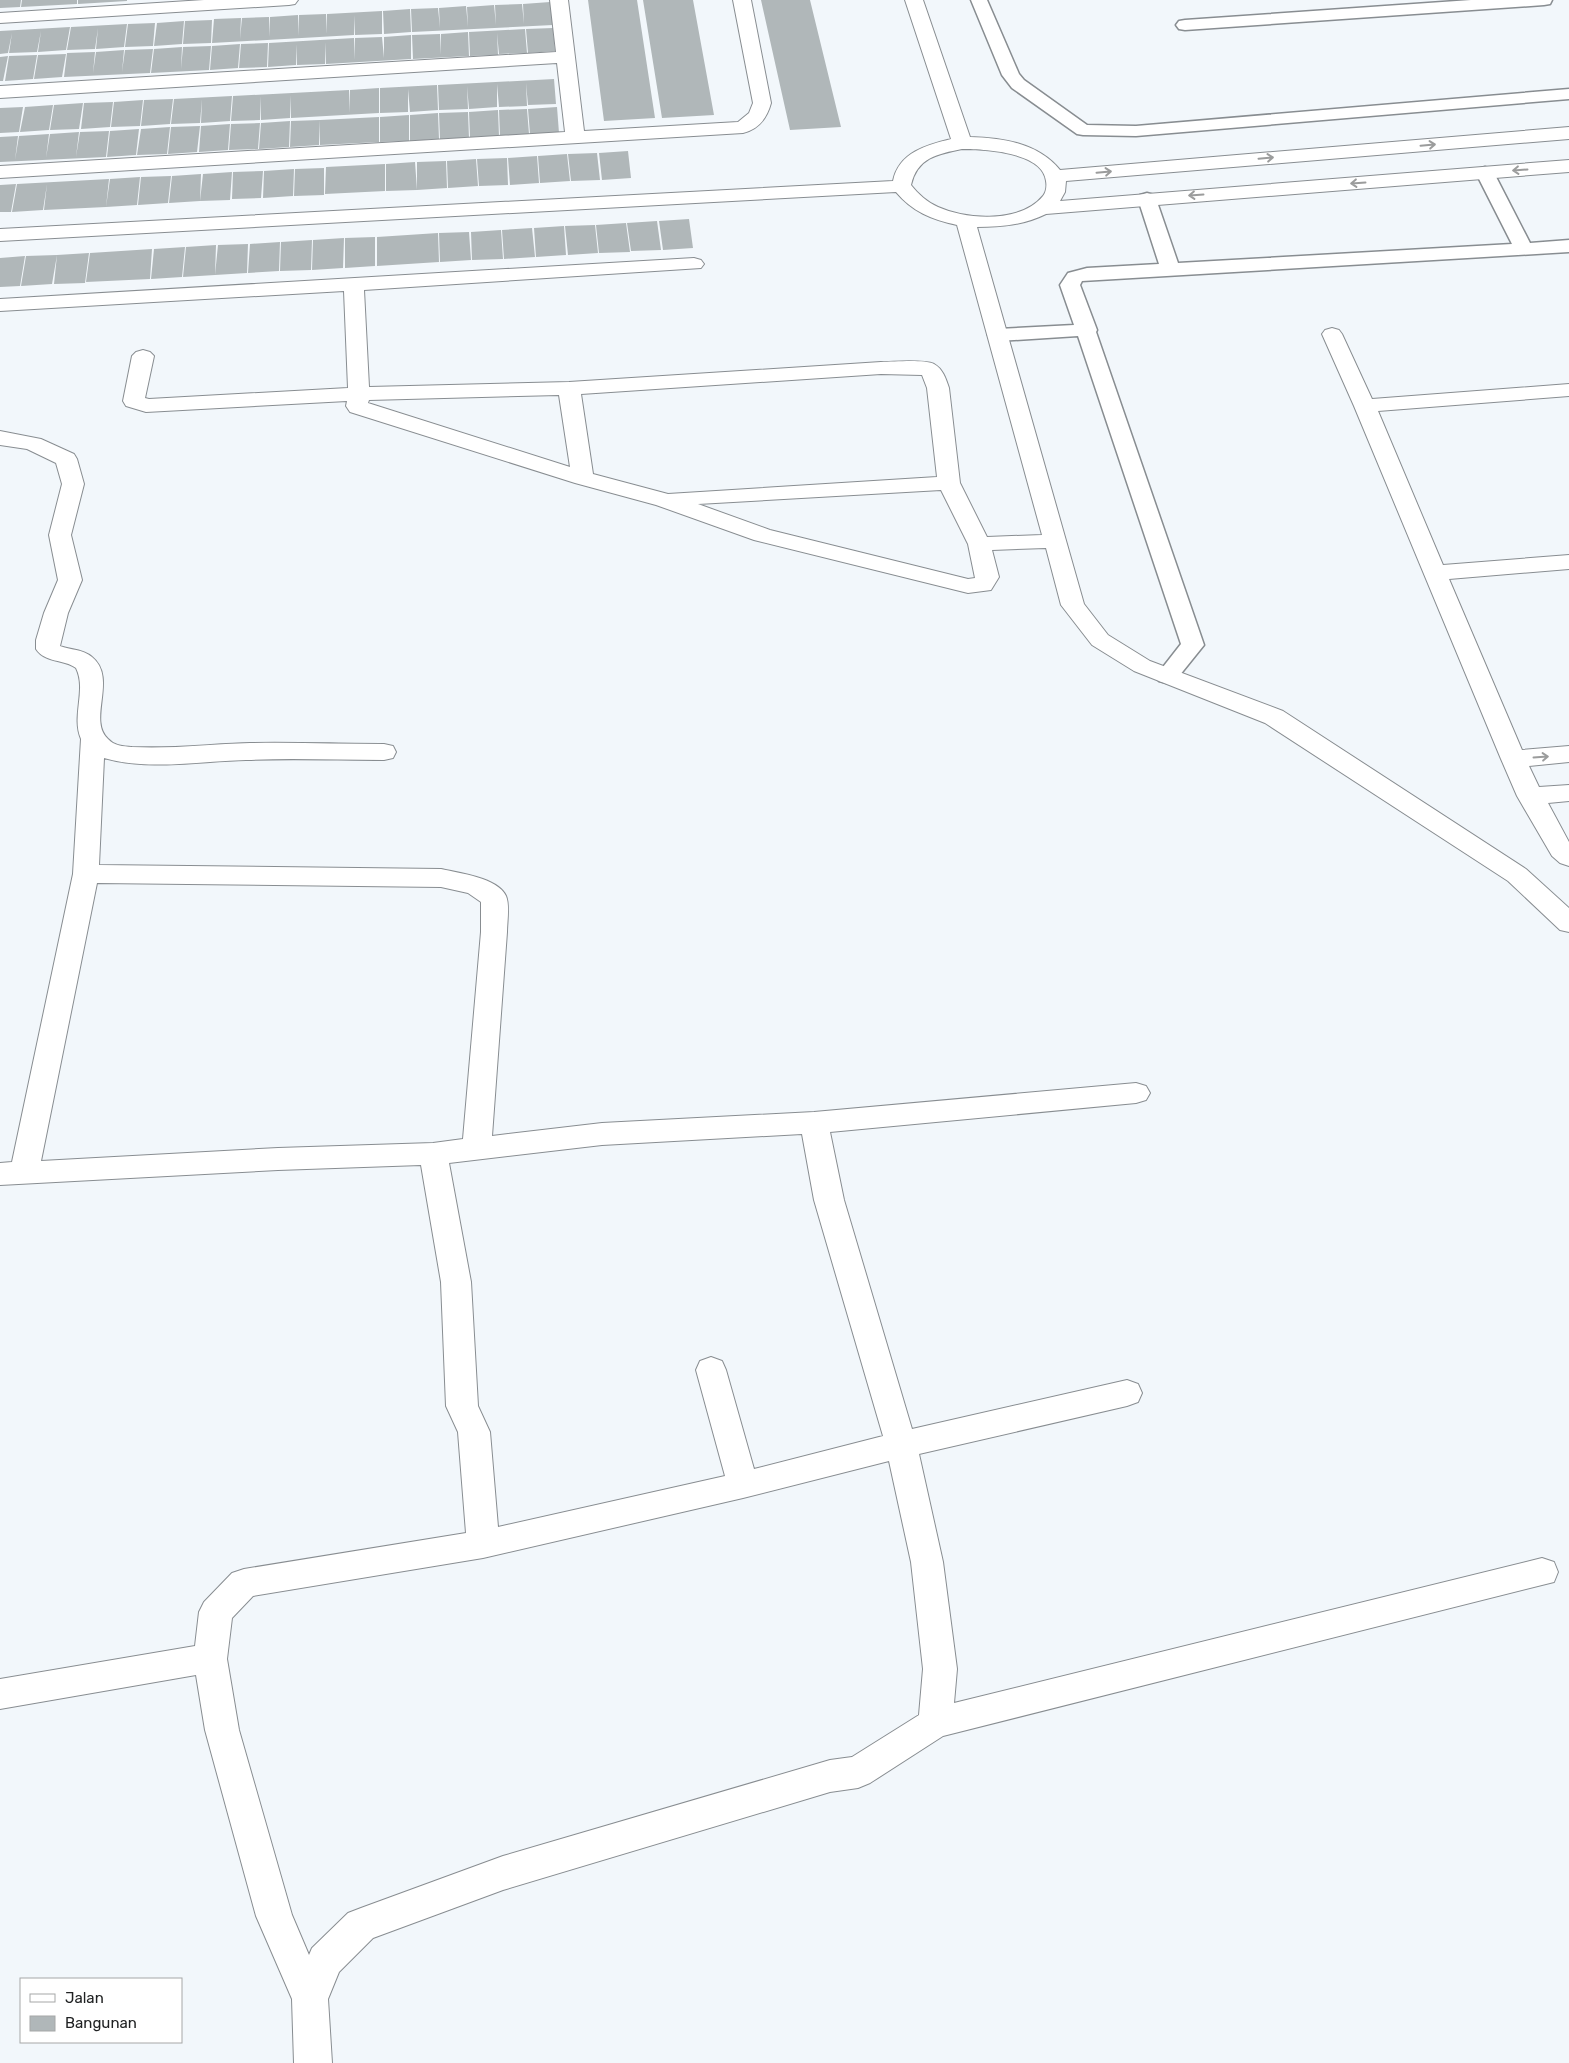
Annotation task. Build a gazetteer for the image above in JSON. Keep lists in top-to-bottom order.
{
  "legend": ["Jalan", "Bangunan"]
}
